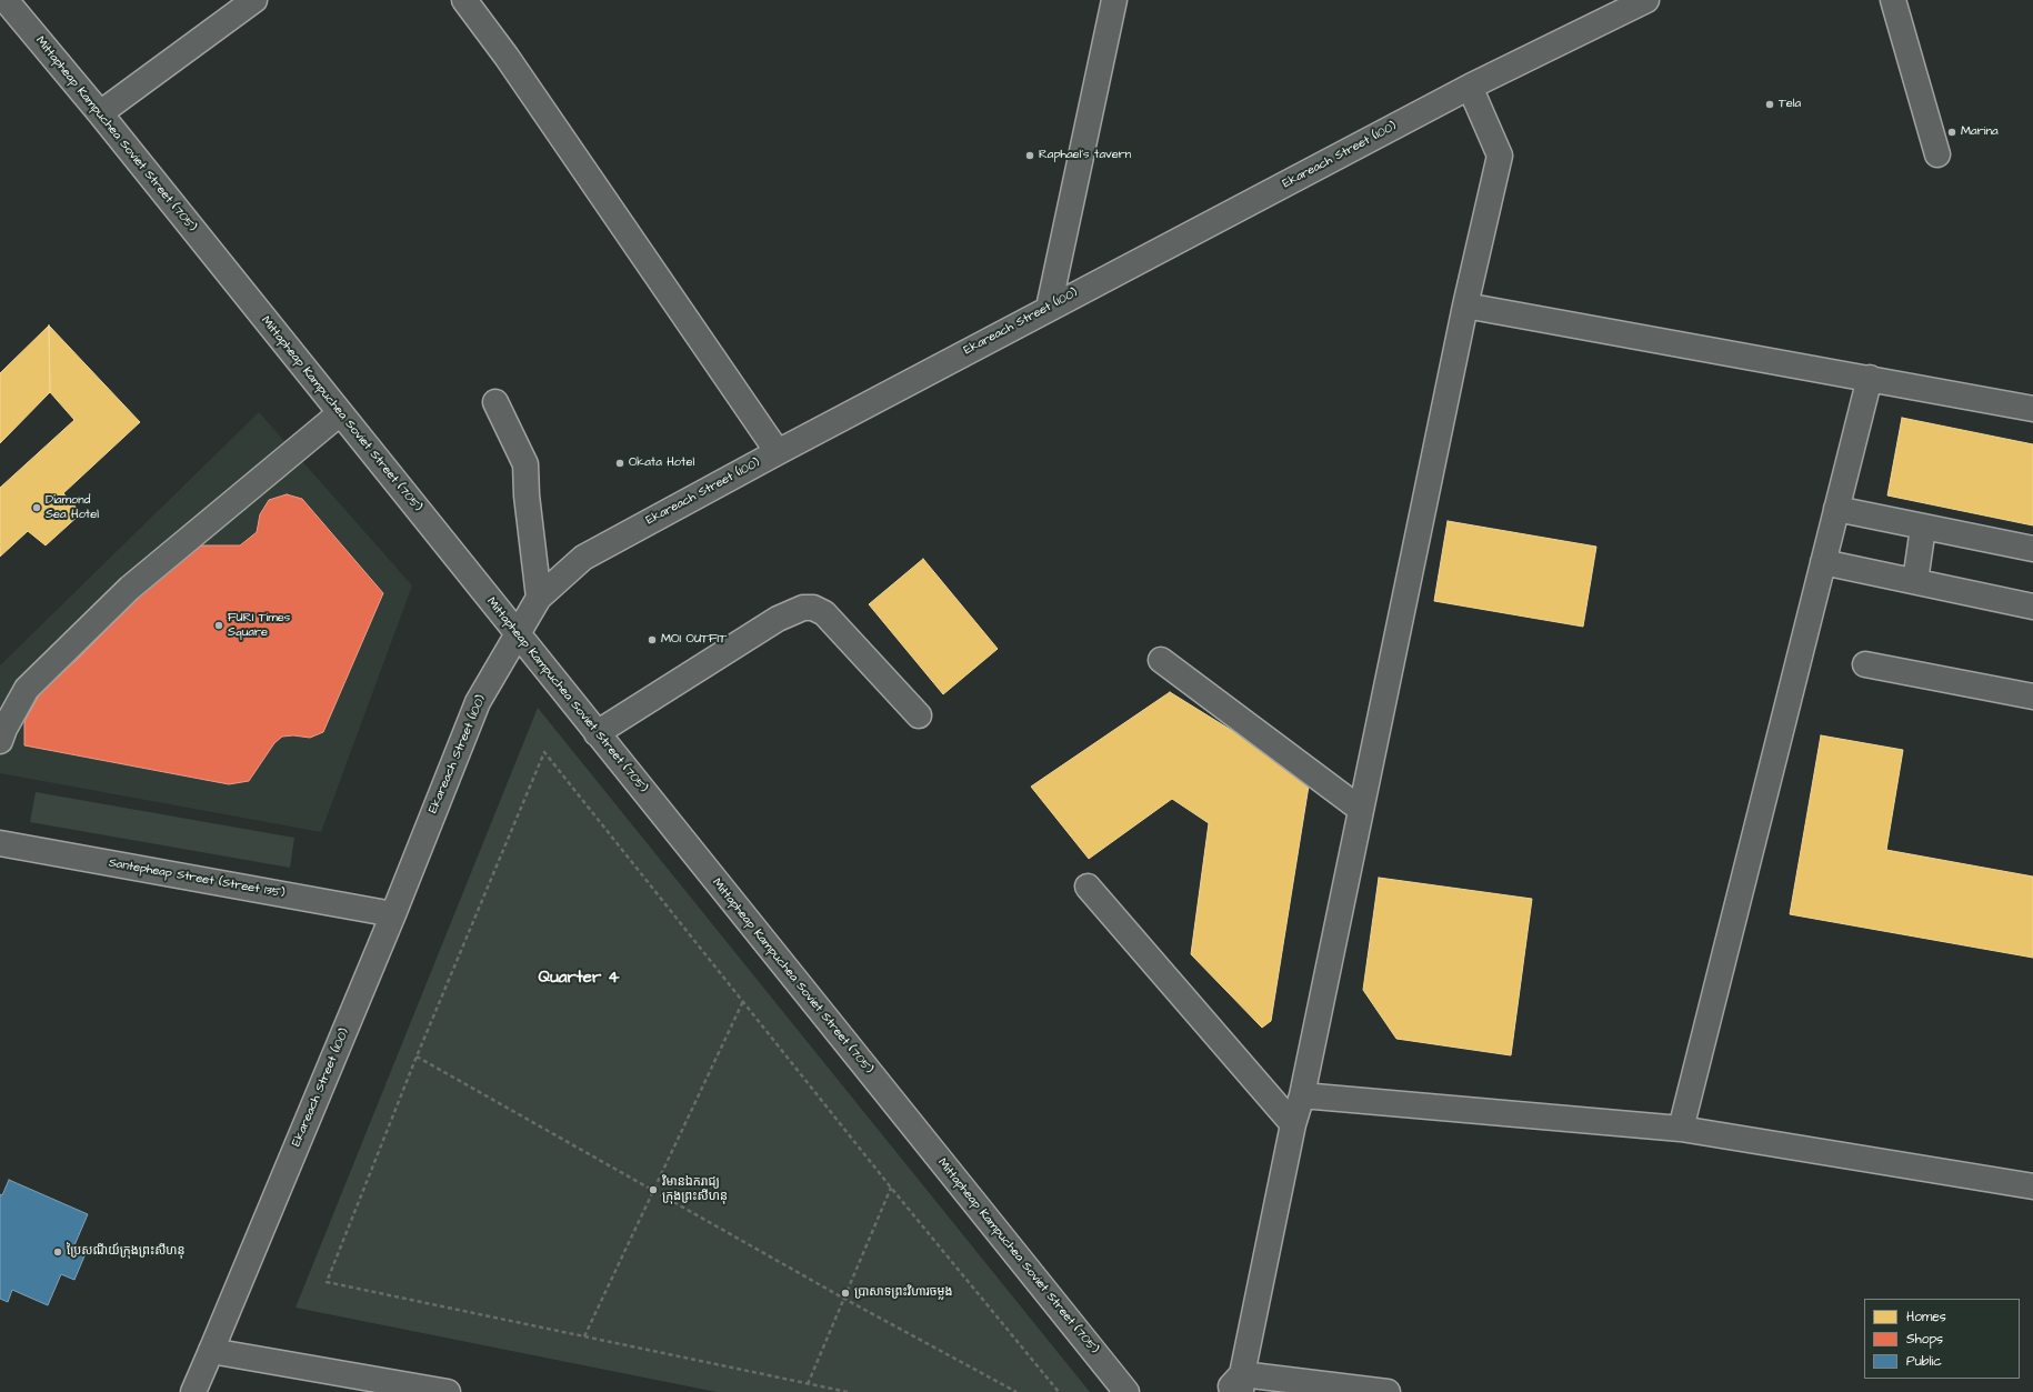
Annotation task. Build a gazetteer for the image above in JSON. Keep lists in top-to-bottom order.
{
  "streets": {
    "street": ["Mittapheap Kampuchea Soviet Street (705)", "Ekareach Street (100)", "Santepheap Street (Street 135)"]
  },
  "crossings": [
    ["Mittapheap Kampuchea Soviet Street (705)", "Ekareach Street (100)"],
    ["Ekareach Street (100)", "Santepheap Street (Street 135)"]
  ],
  "districts": ["Quarter 4"],
  "places": [
    "Tela",
    "Marina",
    "Raphael's tavern",
    "Okata Hotel",
    "Diamond Sea Hotel",
    "FURI Times Square",
    "MOI OUTFIT",
    "វិមានឯករាជ្យ ក្រុងព្រះសីហនុ",
    "ប្រៃសណីយ៍ក្រុងព្រះសីហនុ",
    "ប្រាសាទព្រះវិហារចម្លង"
  ],
  "legend": ["Homes", "Shops", "Public"]
}
